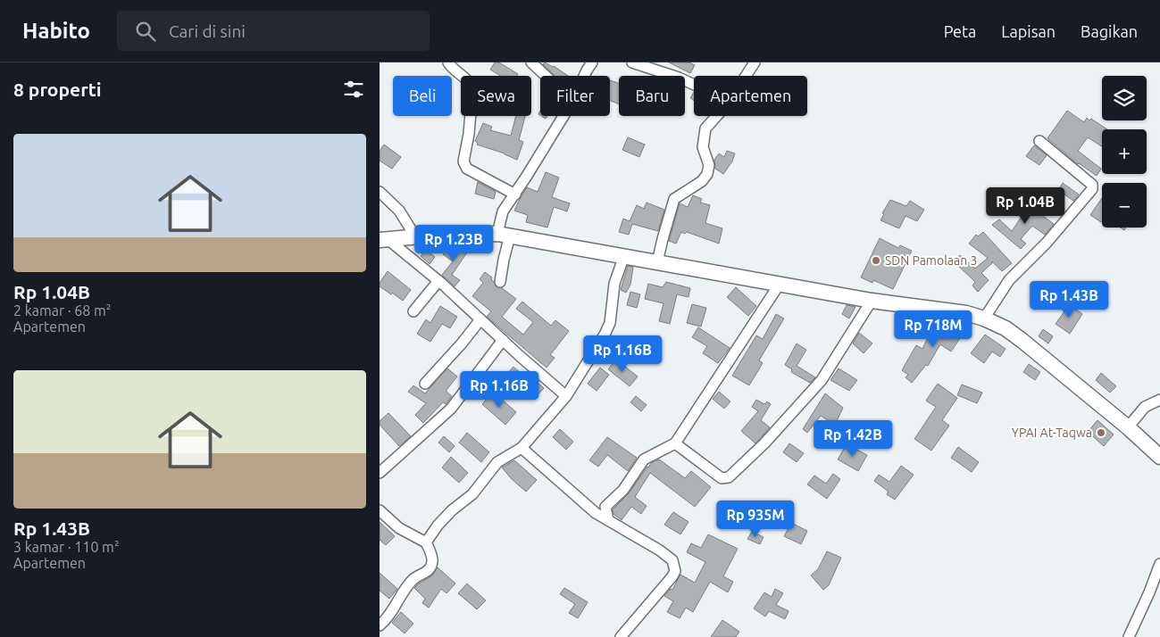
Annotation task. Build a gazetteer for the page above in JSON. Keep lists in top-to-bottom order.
{
  "places": ["SDN Pamolaan 3", "YPAI At-Taqwa"],
  "page": {
    "header": "Habito",
    "search": "Cari di sini",
    "nav": ["Peta", "Lapisan", "Bagikan"],
    "heading": "8 properti",
    "map_buttons": ["+", "−"],
    "chip": [
      "Beli",
      "Sewa",
      "Filter",
      "Baru",
      "Apartemen"
    ],
    "list": [
      {
        "name": "Rp 1.04B",
        "note": "2 kamar · 68 m² · Apartemen"
      },
      {
        "name": "Rp 1.43B",
        "note": "3 kamar · 110 m² · Apartemen"
      }
    ],
    "price": [
      "Rp 1.04B",
      "Rp 1.23B",
      "Rp 1.43B",
      "Rp 718M",
      "Rp 1.16B",
      "Rp 1.16B",
      "Rp 1.42B",
      "Rp 935M"
    ]
  }
}
